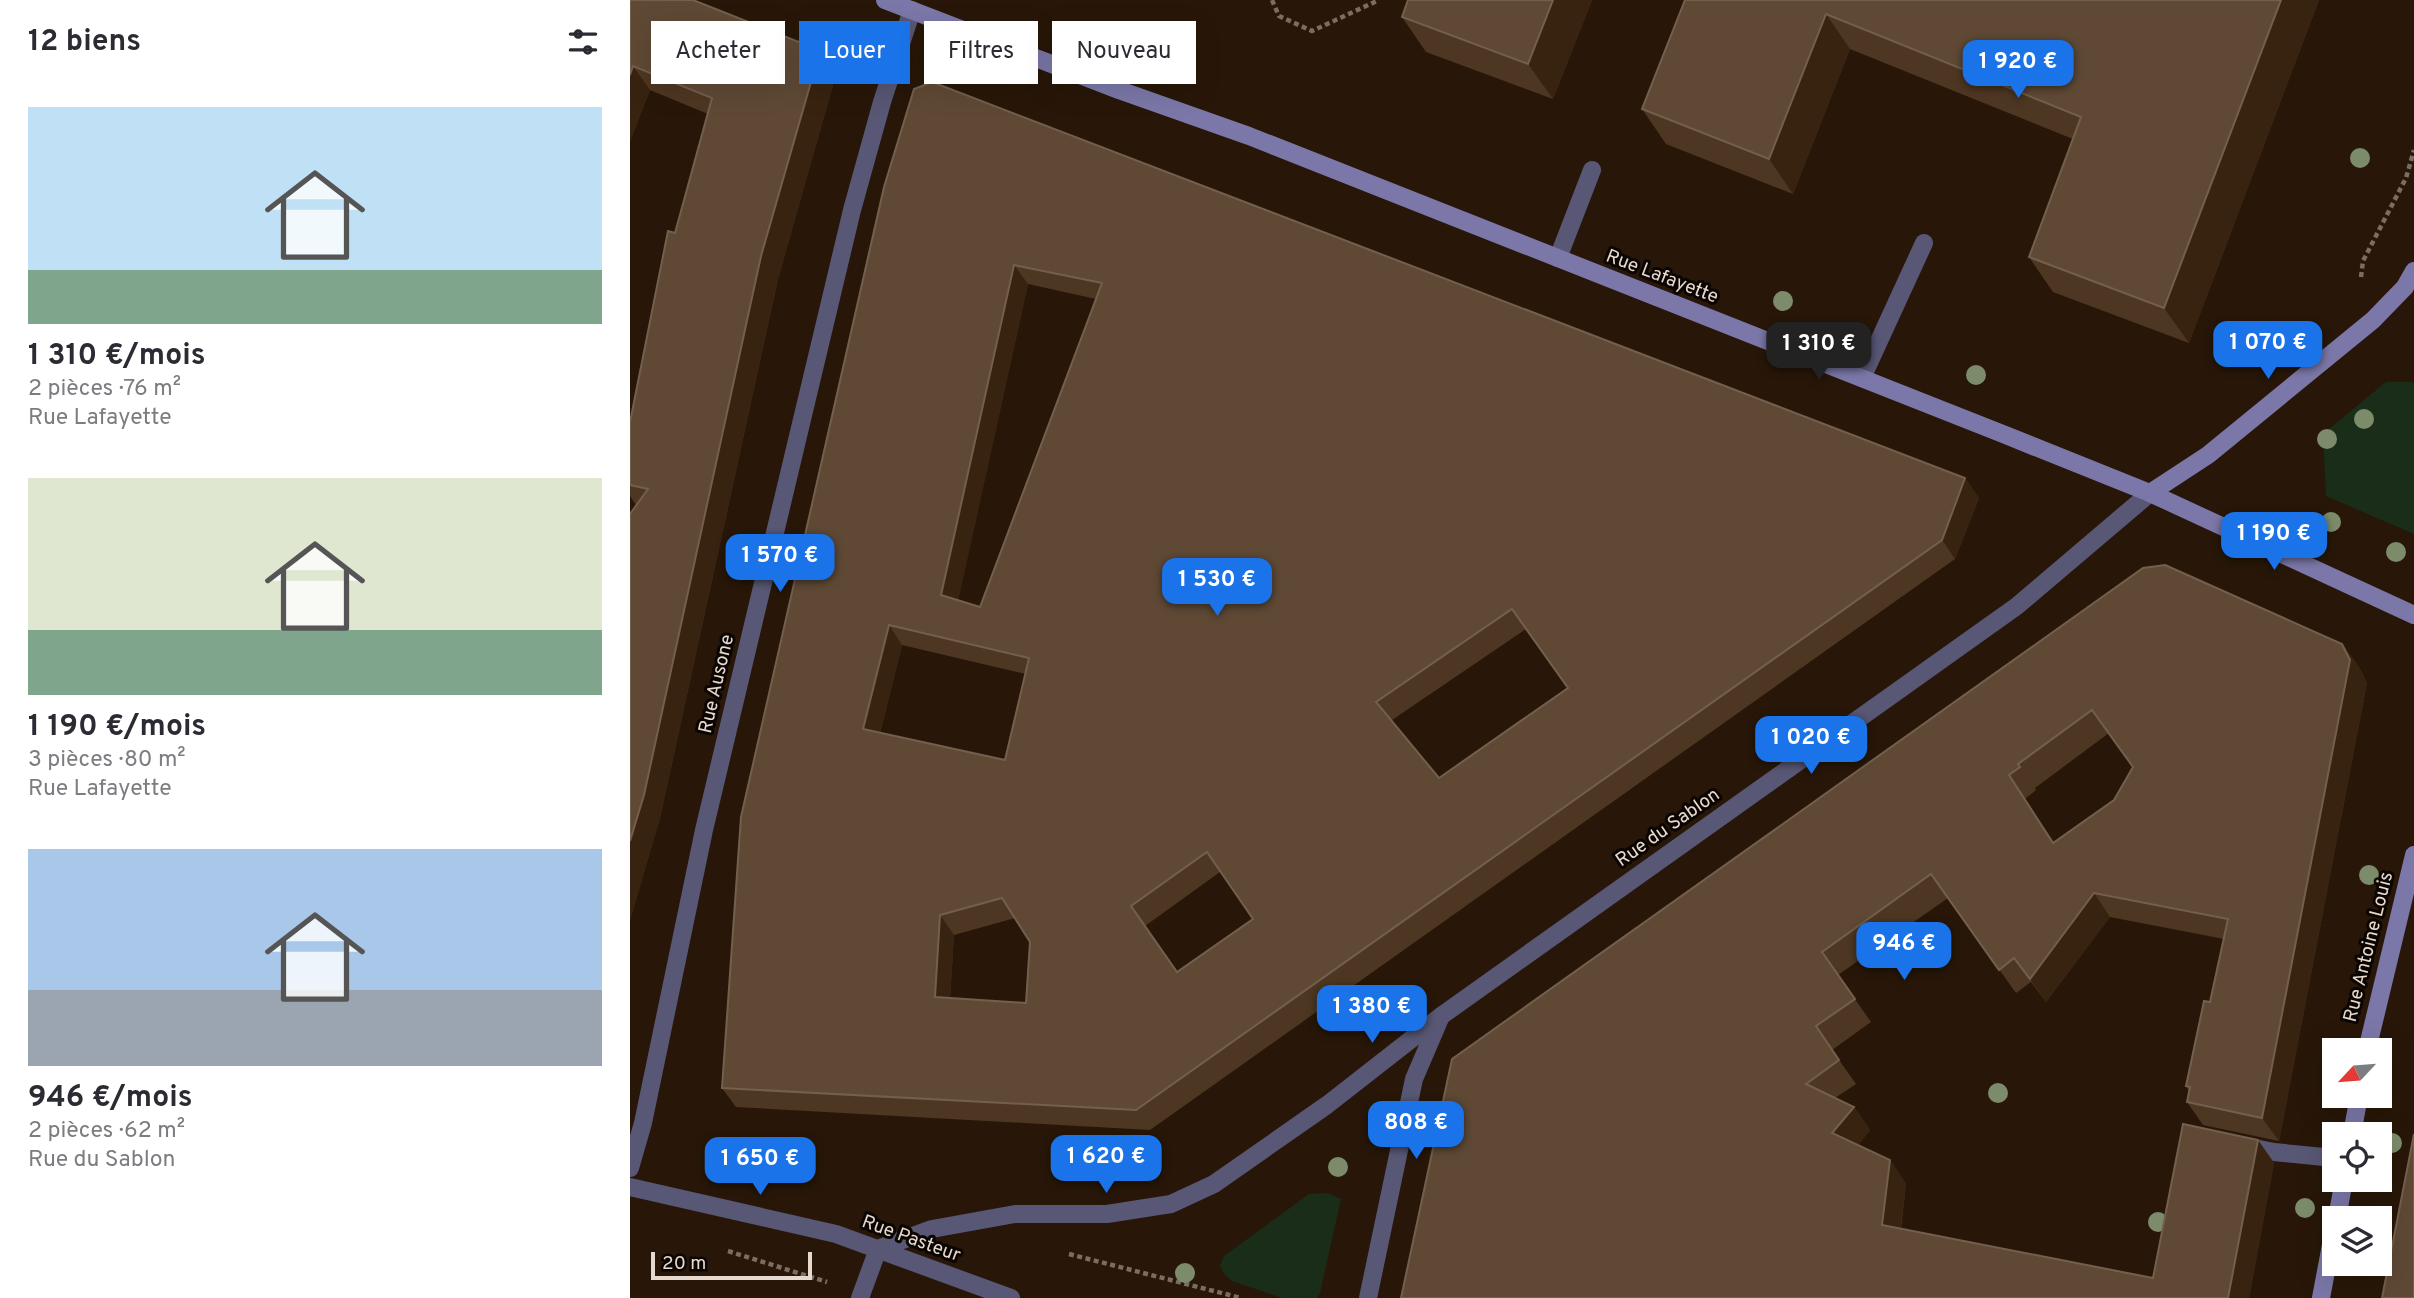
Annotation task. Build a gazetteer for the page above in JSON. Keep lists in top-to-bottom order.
{
  "streets": {
    "main road": ["Rue Lafayette", "Rue Antoine Louis"],
    "street": ["Rue Ausone", "Rue du Sablon", "Rue Pasteur"]
  },
  "crossings": [
    ["Rue Lafayette", "Rue Ausone"],
    ["Rue Lafayette", "Rue du Sablon"],
    ["Rue du Sablon", "Rue Pasteur"]
  ],
  "scale_bar": "20 m",
  "north": "bottom left",
  "page": {
    "heading": "12 biens",
    "chip": [
      "Acheter",
      "Louer",
      "Filtres",
      "Nouveau"
    ],
    "price": [
      "1 920 €",
      "1 070 €",
      "1 310 €",
      "1 190 €",
      "1 570 €",
      "1 530 €",
      "1 020 €",
      "946 €",
      "1 380 €",
      "808 €",
      "1 620 €",
      "1 650 €"
    ],
    "list": [
      {
        "name": "1 310 €/mois",
        "note": "2 pièces · 76 m² · Rue Lafayette"
      },
      {
        "name": "1 190 €/mois",
        "note": "3 pièces · 80 m² · Rue Lafayette"
      },
      {
        "name": "946 €/mois",
        "note": "2 pièces · 62 m² · Rue du Sablon"
      }
    ],
    "scale": "20 m"
  }
}
